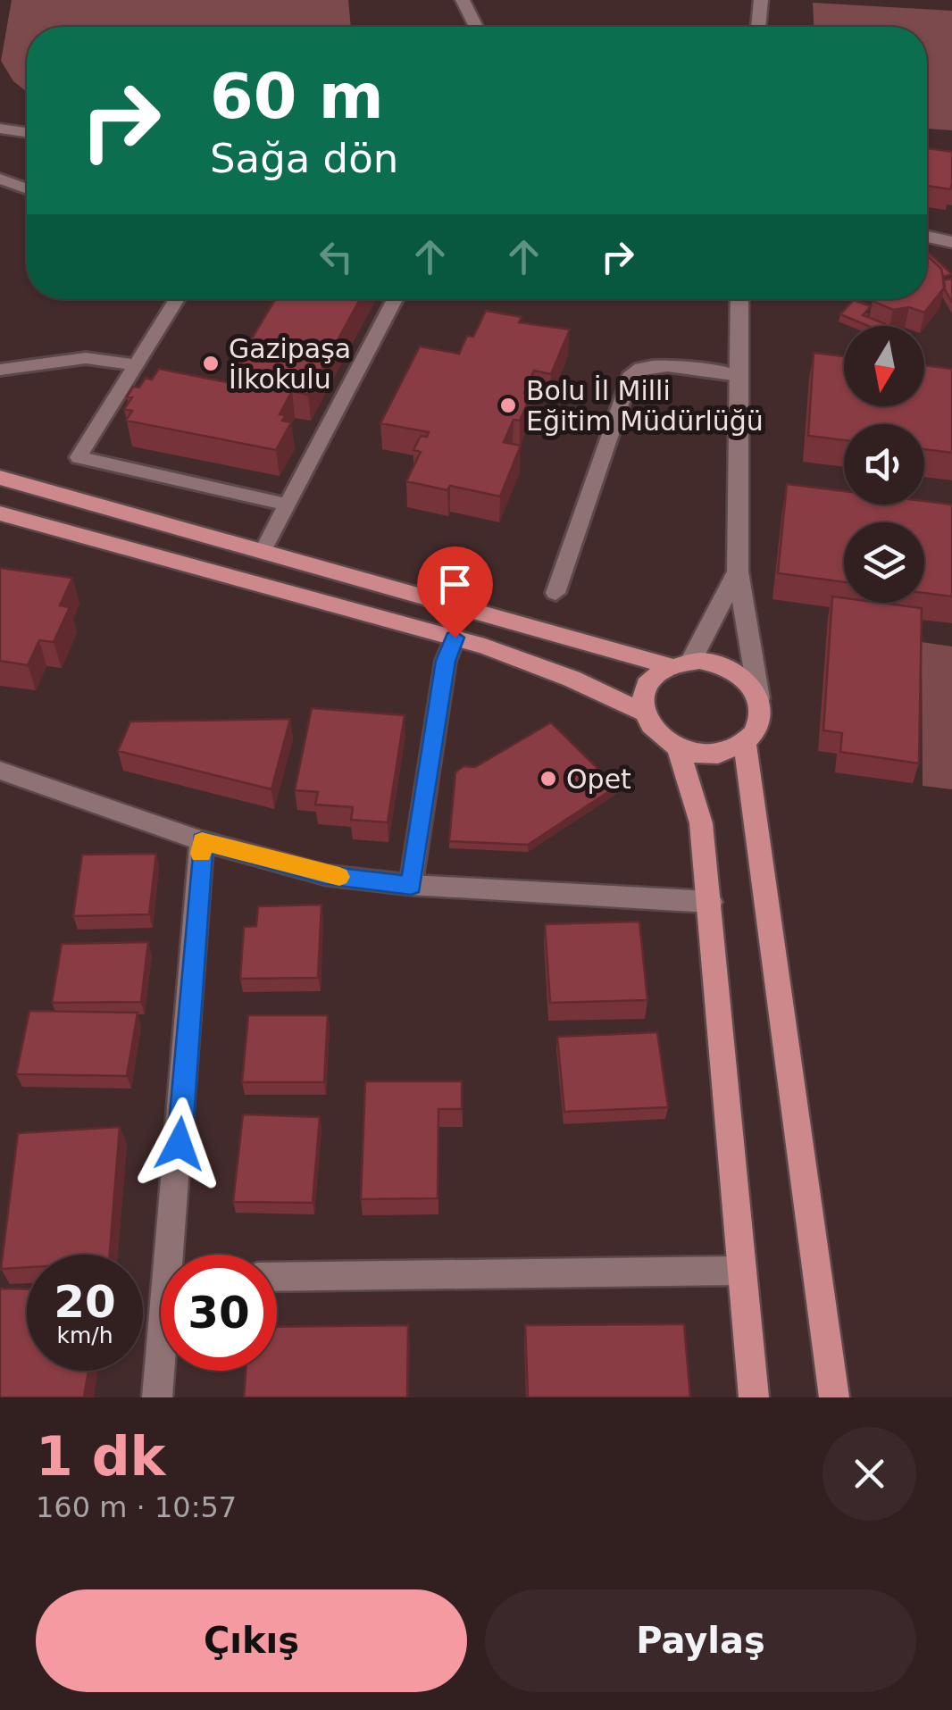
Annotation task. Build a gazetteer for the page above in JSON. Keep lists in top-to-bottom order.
{
  "places": ["Gazipaşa İlkokulu", "Bolu İl Milli Eğitim Müdürlüğü", "Opet"],
  "north": "bottom",
  "page": {
    "turn": ["60 m", "Sağa dön"],
    "speed": "20 km/h",
    "limit": "30",
    "heading": ["1 dk", "160 m · 10:57"],
    "buttons": ["Çıkış", "Paylaş"]
  }
}
